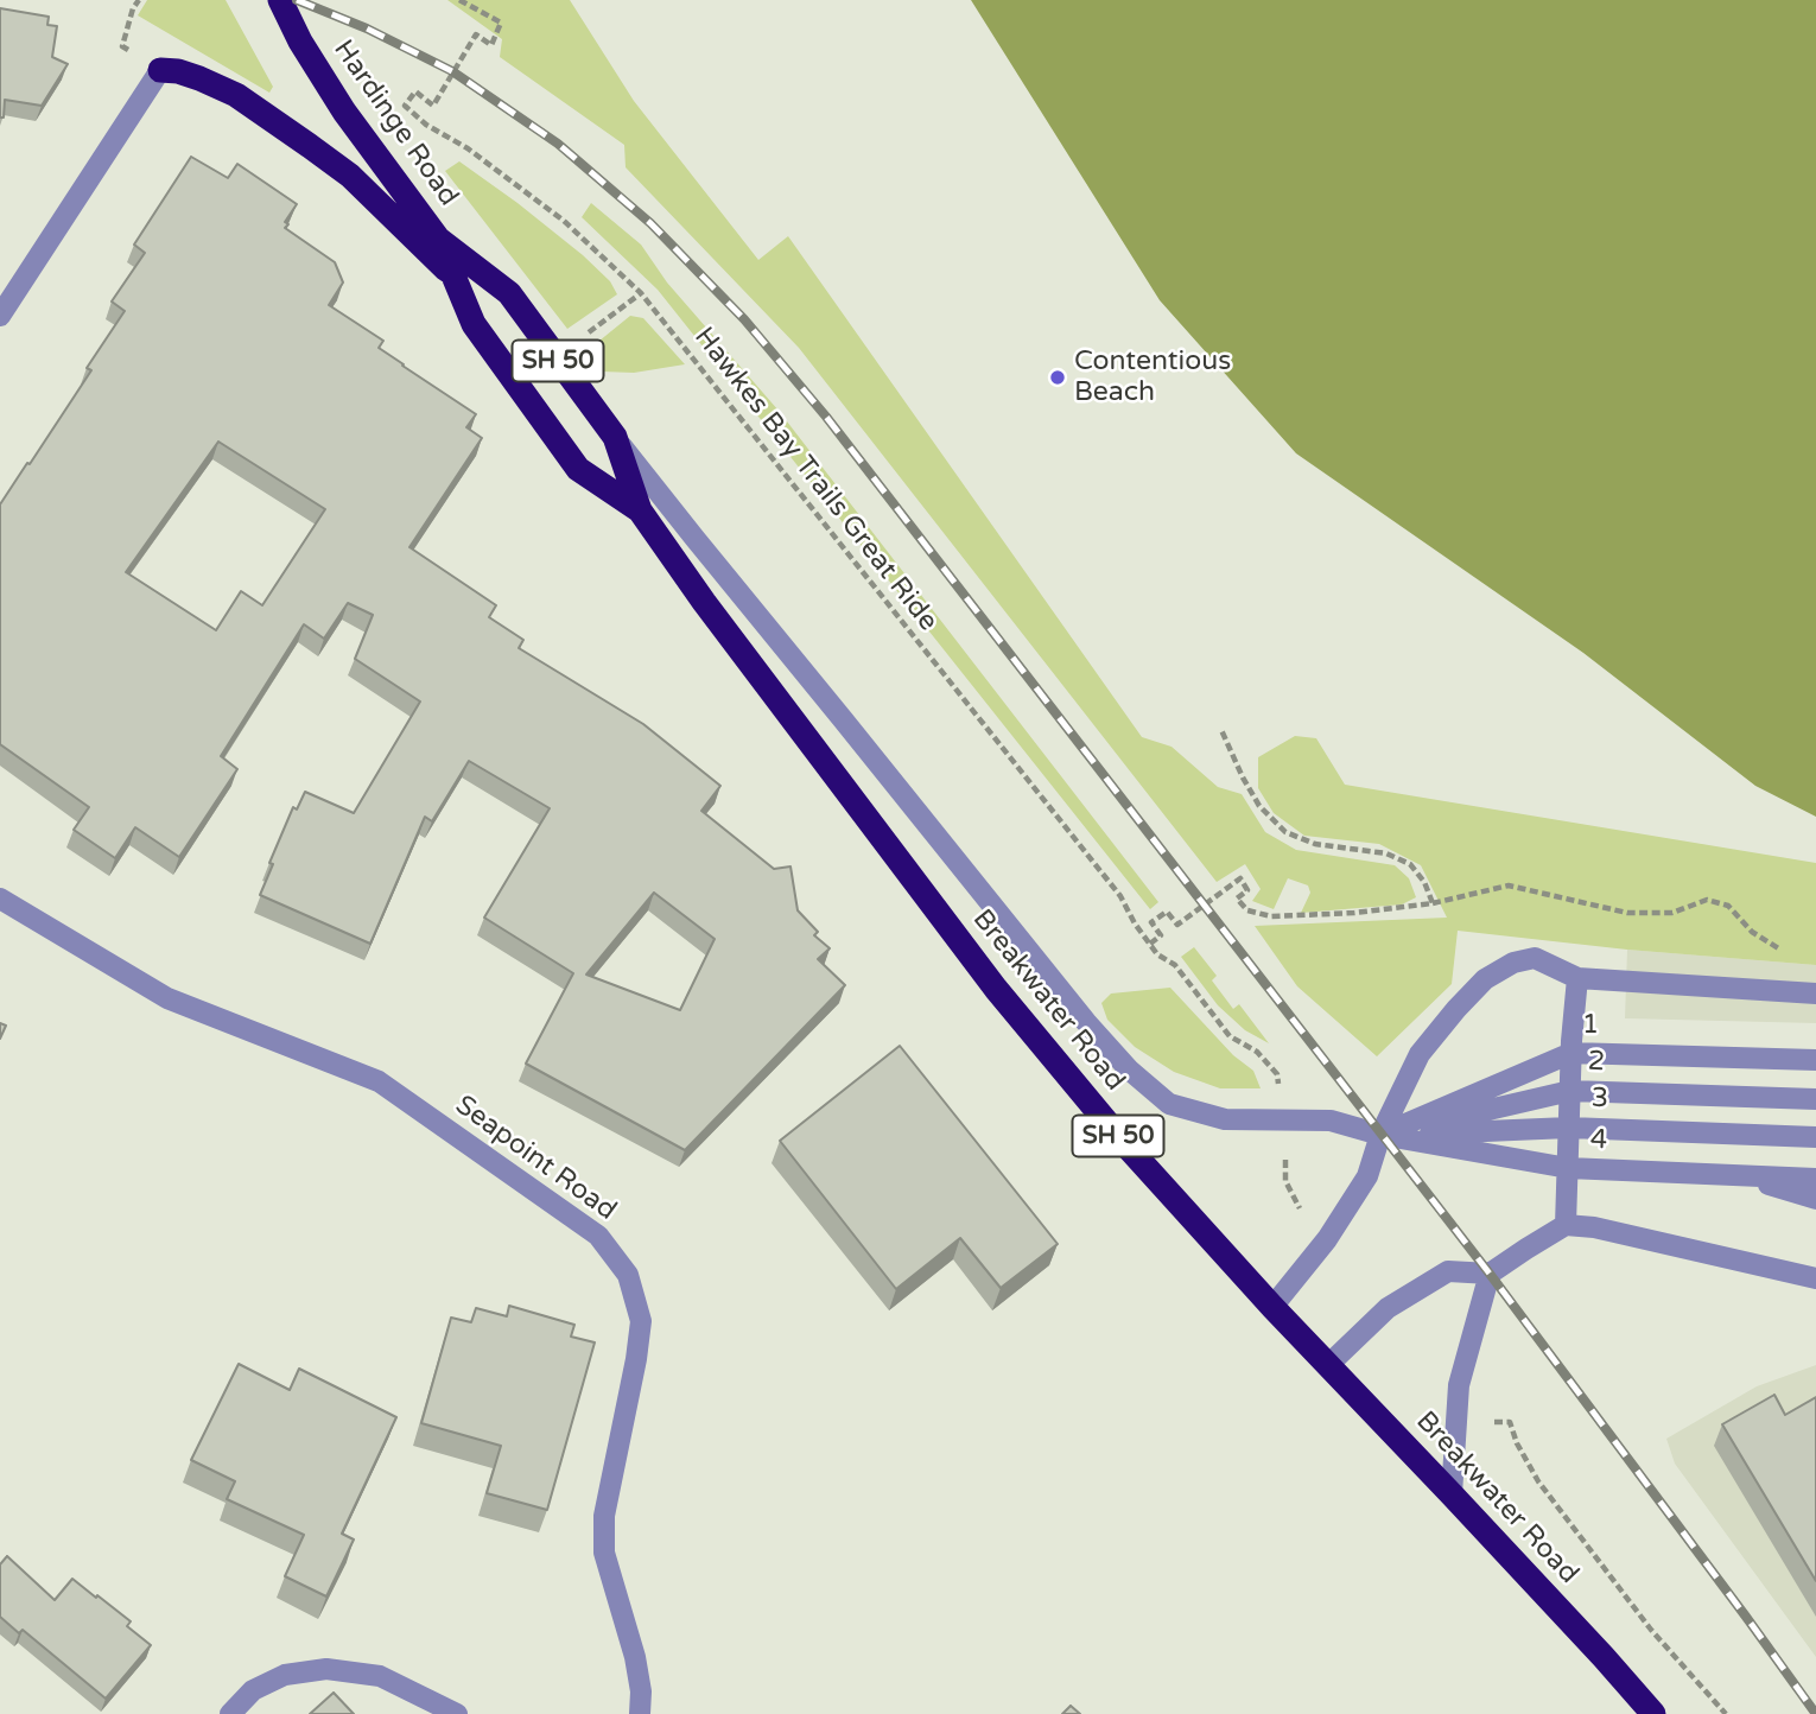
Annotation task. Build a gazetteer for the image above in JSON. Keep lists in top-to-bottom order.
{
  "streets": {
    "highway": ["Hardinge Road", "SH 50", "Breakwater Road"],
    "street": [
      "1",
      "2",
      "3",
      "4",
      "Seapoint Road"
    ],
    "path": ["Hawkes Bay Trails Great Ride"]
  },
  "crossings": [
    ["Hardinge Road", "Breakwater Road"],
    ["1", "2"],
    ["1", "3"],
    ["1", "4"],
    ["2", "3"],
    ["2", "4"],
    ["3", "4"]
  ],
  "places": ["Contentious Beach"]
}
